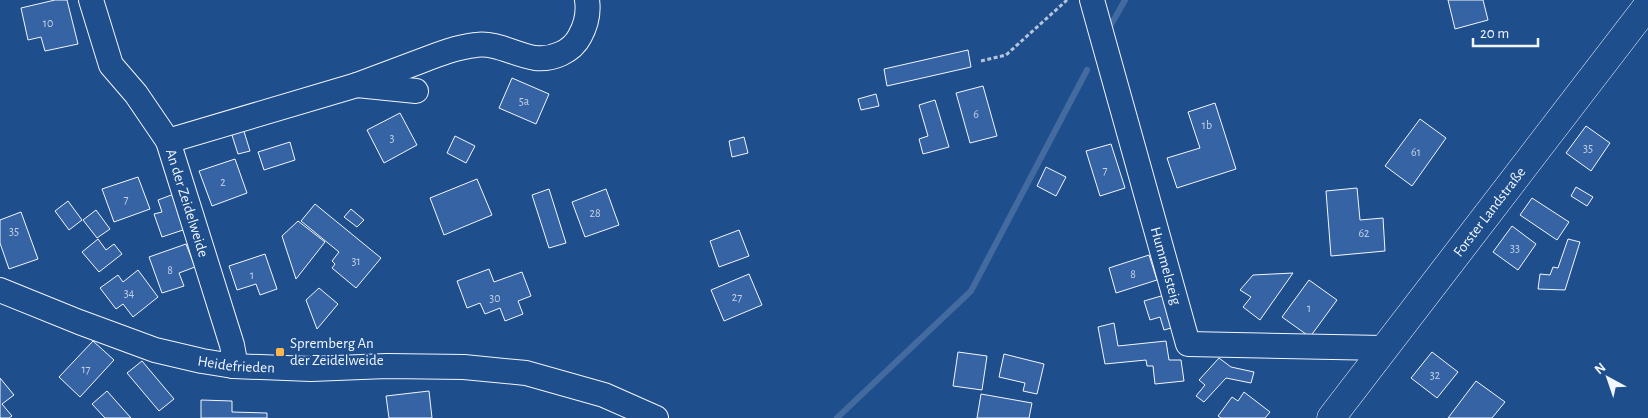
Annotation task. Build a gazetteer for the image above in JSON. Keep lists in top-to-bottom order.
{
  "streets": {
    "main road": ["Forster Landstraße"],
    "street": ["An der Zeidelweide", "Hummelsteig", "Heidefrieden"]
  },
  "crossings": [
    ["An der Zeidelweide", "Heidefrieden"],
    ["Forster Landstraße", "Hummelsteig"]
  ],
  "places": {
    "transit": ["Spremberg An der Zeidelweide"]
  },
  "house_numbers": [
    "10",
    "5a",
    "6",
    "1b",
    "3",
    "35",
    "61",
    "7",
    "2",
    "7",
    "28",
    "35",
    "62",
    "33",
    "31",
    "8",
    "8",
    "1",
    "34",
    "27",
    "30",
    "1",
    "17",
    "32"
  ],
  "scale_bar": "20 m",
  "north": "top left"
}
